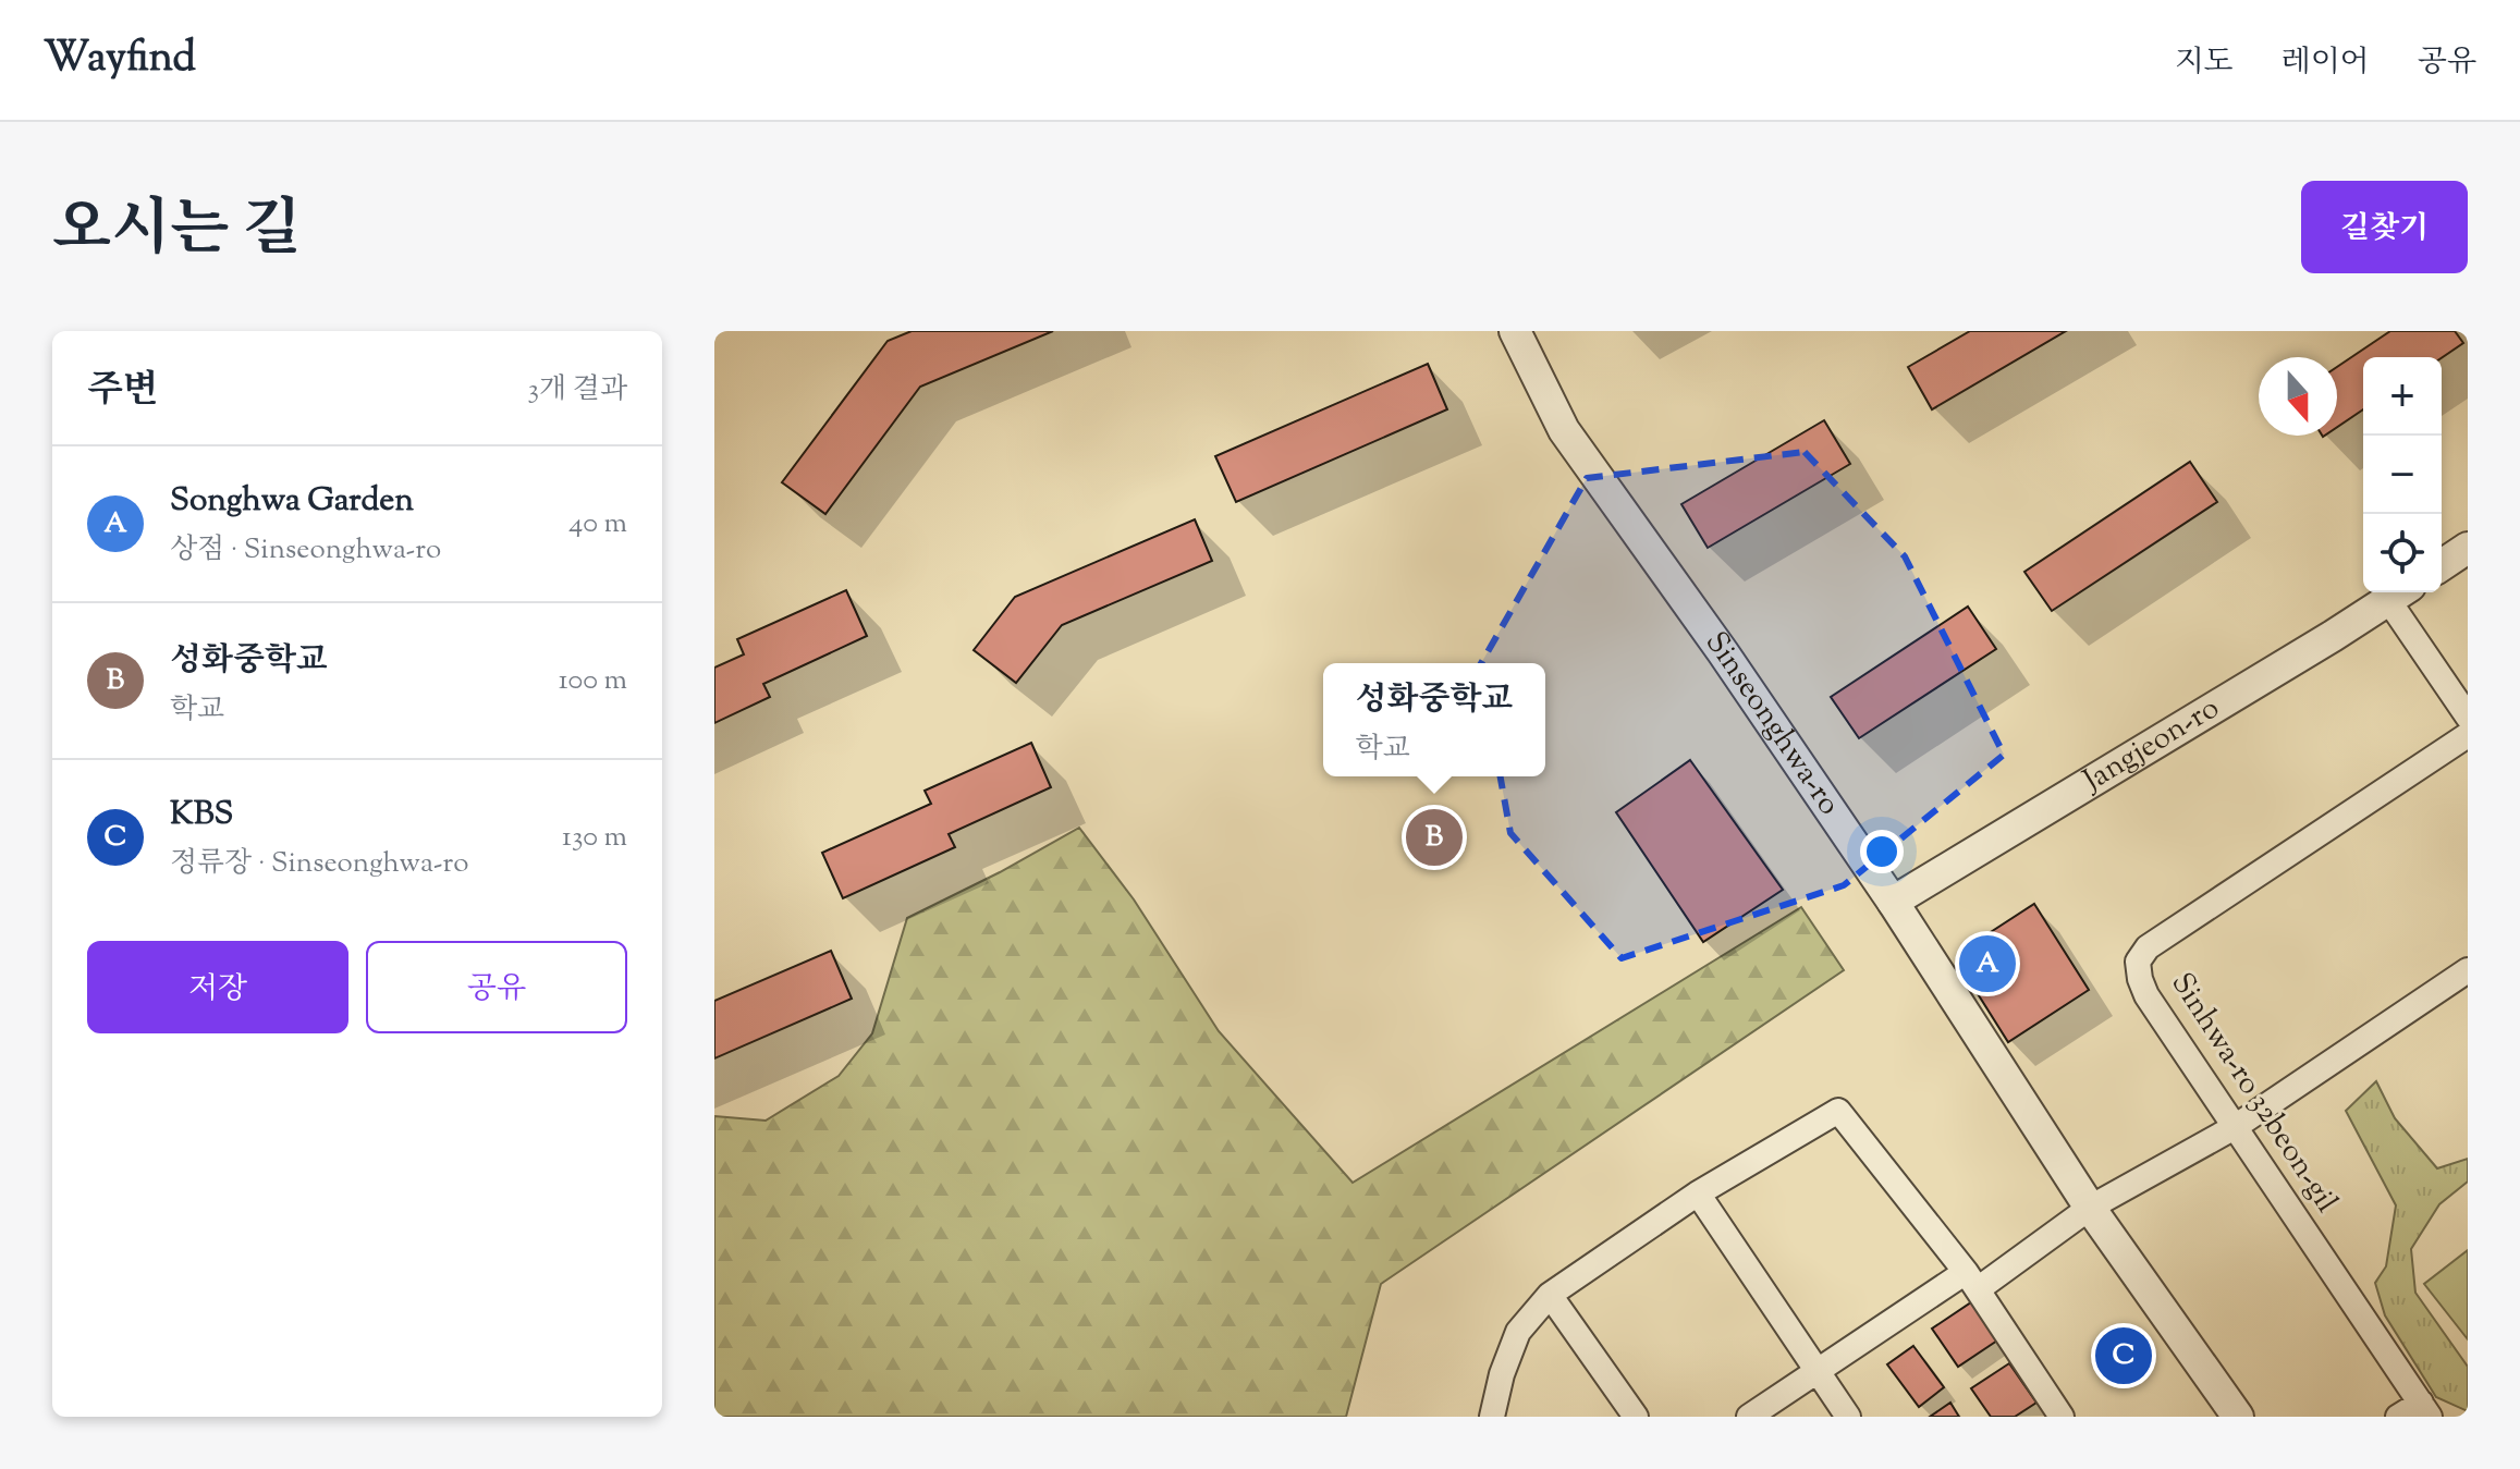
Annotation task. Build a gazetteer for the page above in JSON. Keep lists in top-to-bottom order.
{
  "streets": {
    "street": ["Sinseonghwa-ro", "Jangjeon-ro", "Sinhwa-ro 32beon-gil"]
  },
  "crossings": [
    ["Sinseonghwa-ro", "Jangjeon-ro"]
  ],
  "north": "bottom",
  "page": {
    "header": "Wayfind",
    "nav": ["지도", "레이어", "공유"],
    "title": "오시는 길",
    "buttons": [
      "길찾기",
      ["저장", "공유"]
    ],
    "heading": ["주변", "3개 결과"],
    "map_buttons": ["+", "−"],
    "list": [
      {
        "mark": "A",
        "name": "Songhwa Garden",
        "note": "상점 · Sinseonghwa-ro",
        "value": "40 m"
      },
      {
        "mark": "B",
        "name": "성화중학교",
        "note": "학교",
        "value": "100 m"
      },
      {
        "mark": "C",
        "name": "KBS",
        "note": "정류장 · Sinseonghwa-ro",
        "value": "130 m"
      }
    ],
    "popup": ["성화중학교", "학교"],
    "pins": ["B", "A", "C"]
  }
}
